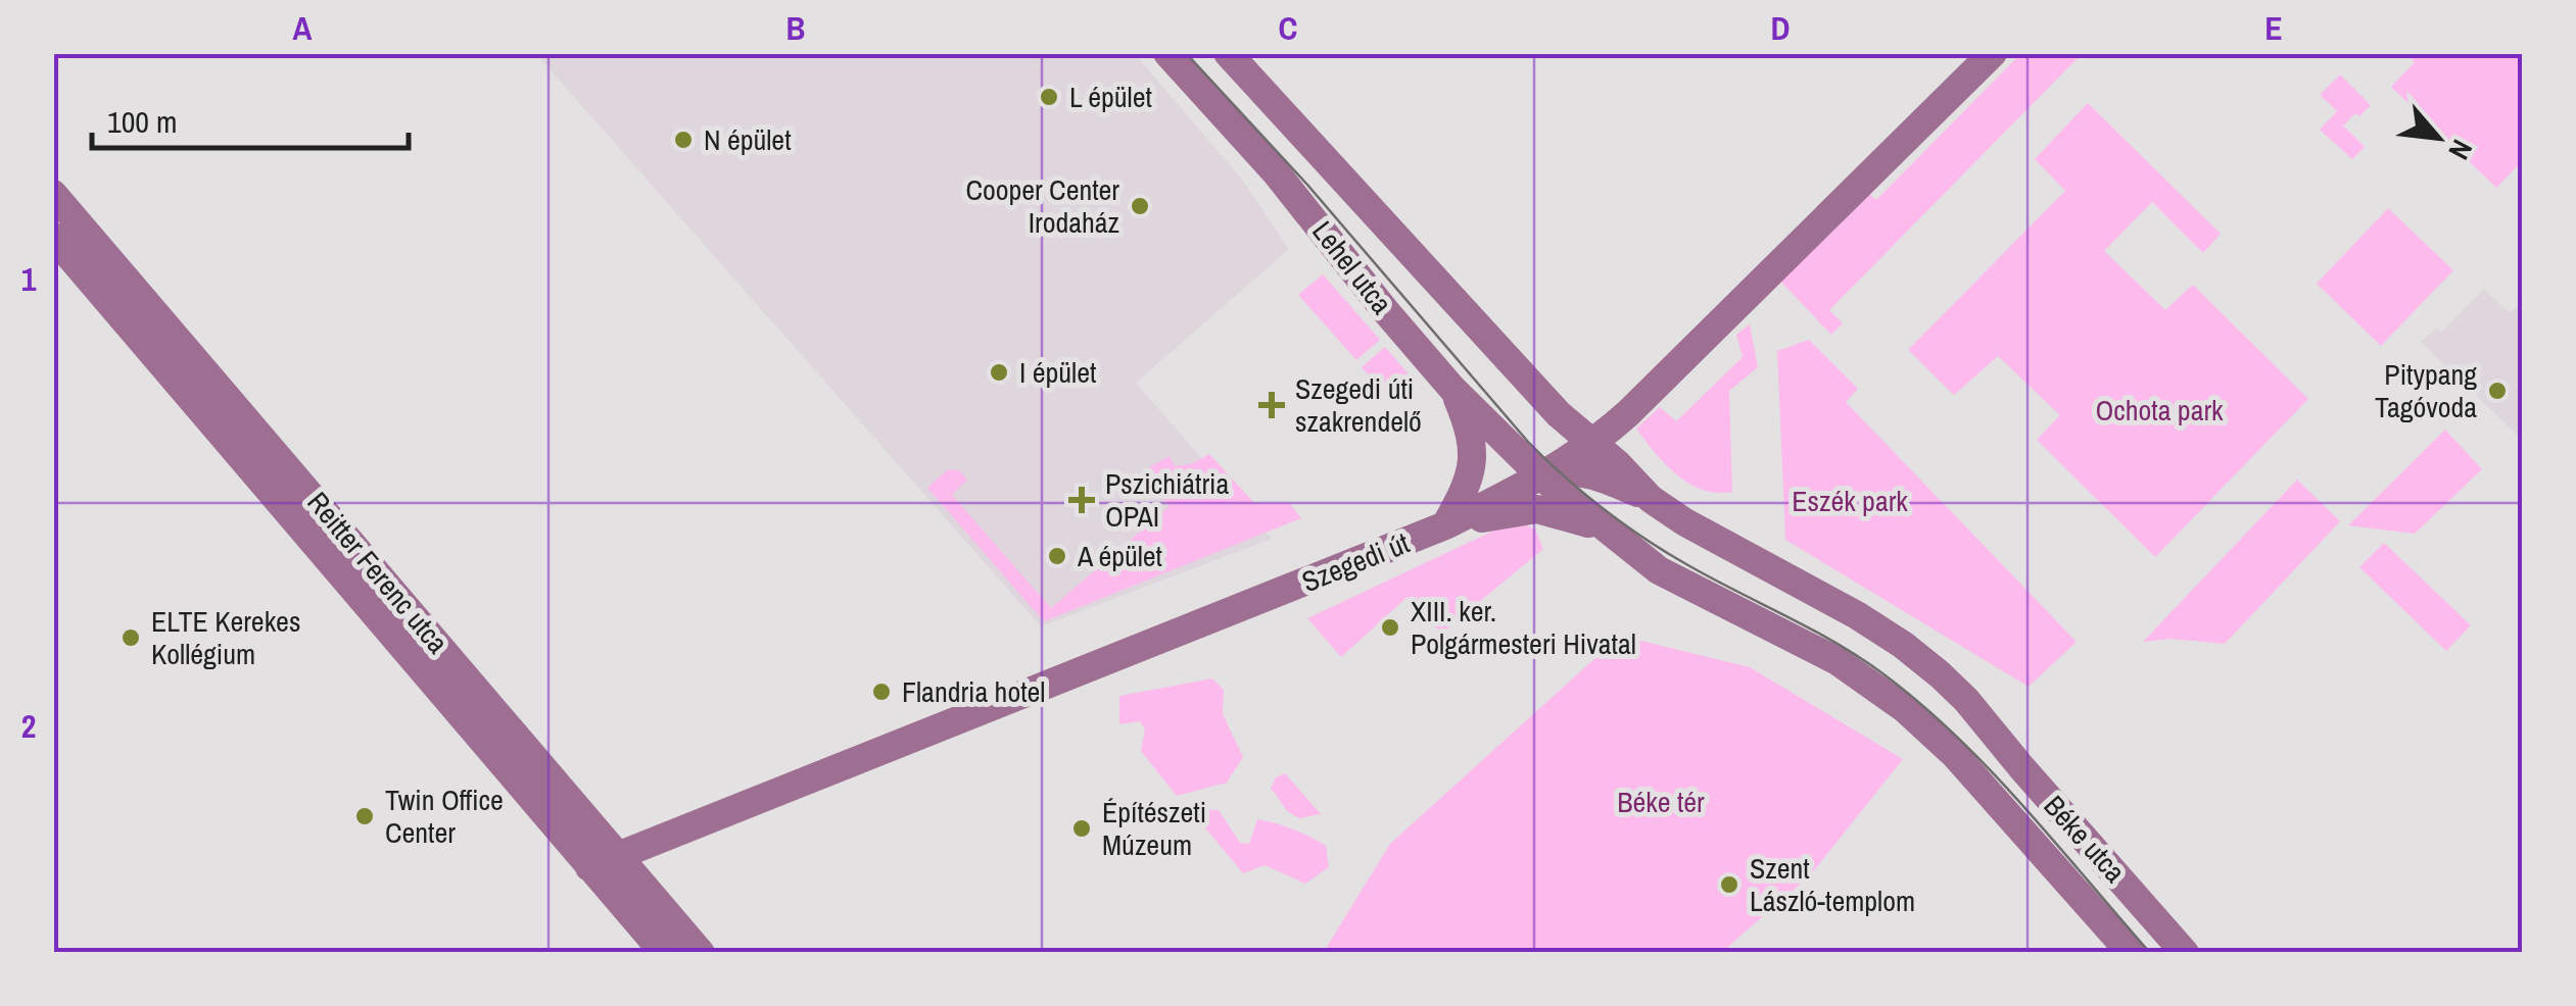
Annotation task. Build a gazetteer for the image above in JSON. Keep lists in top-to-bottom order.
{
  "streets": {
    "street": [
      "Lehel utca",
      "Szegedi út",
      "Reitter Ferenc utca",
      "Béke utca"
    ]
  },
  "crossings": [
    ["Lehel utca", "Szegedi út"],
    ["Szegedi út", "Reitter Ferenc utca"]
  ],
  "parks": ["Ochota park", "Eszék park", "Béke tér"],
  "places": {
    "other": [
      "L épület",
      "N épület",
      "Cooper Center Irodaház",
      "I épület",
      "Pitypang Tagóvoda",
      "A épület",
      "XIII. ker. Polgármesteri Hivatal",
      "ELTE Kerekes Kollégium",
      "Flandria hotel",
      "Twin Office Center",
      "Építészeti Múzeum",
      "Szent László-templom"
    ],
    "health": ["Szegedi úti szakrendelő", "Pszichiátria OPAI"]
  },
  "scale_bar": "100 m",
  "north": "bottom right",
  "grid": {
    "columns": [
      "A",
      "B",
      "C",
      "D",
      "E"
    ],
    "rows": ["1", "2"]
  }
}
